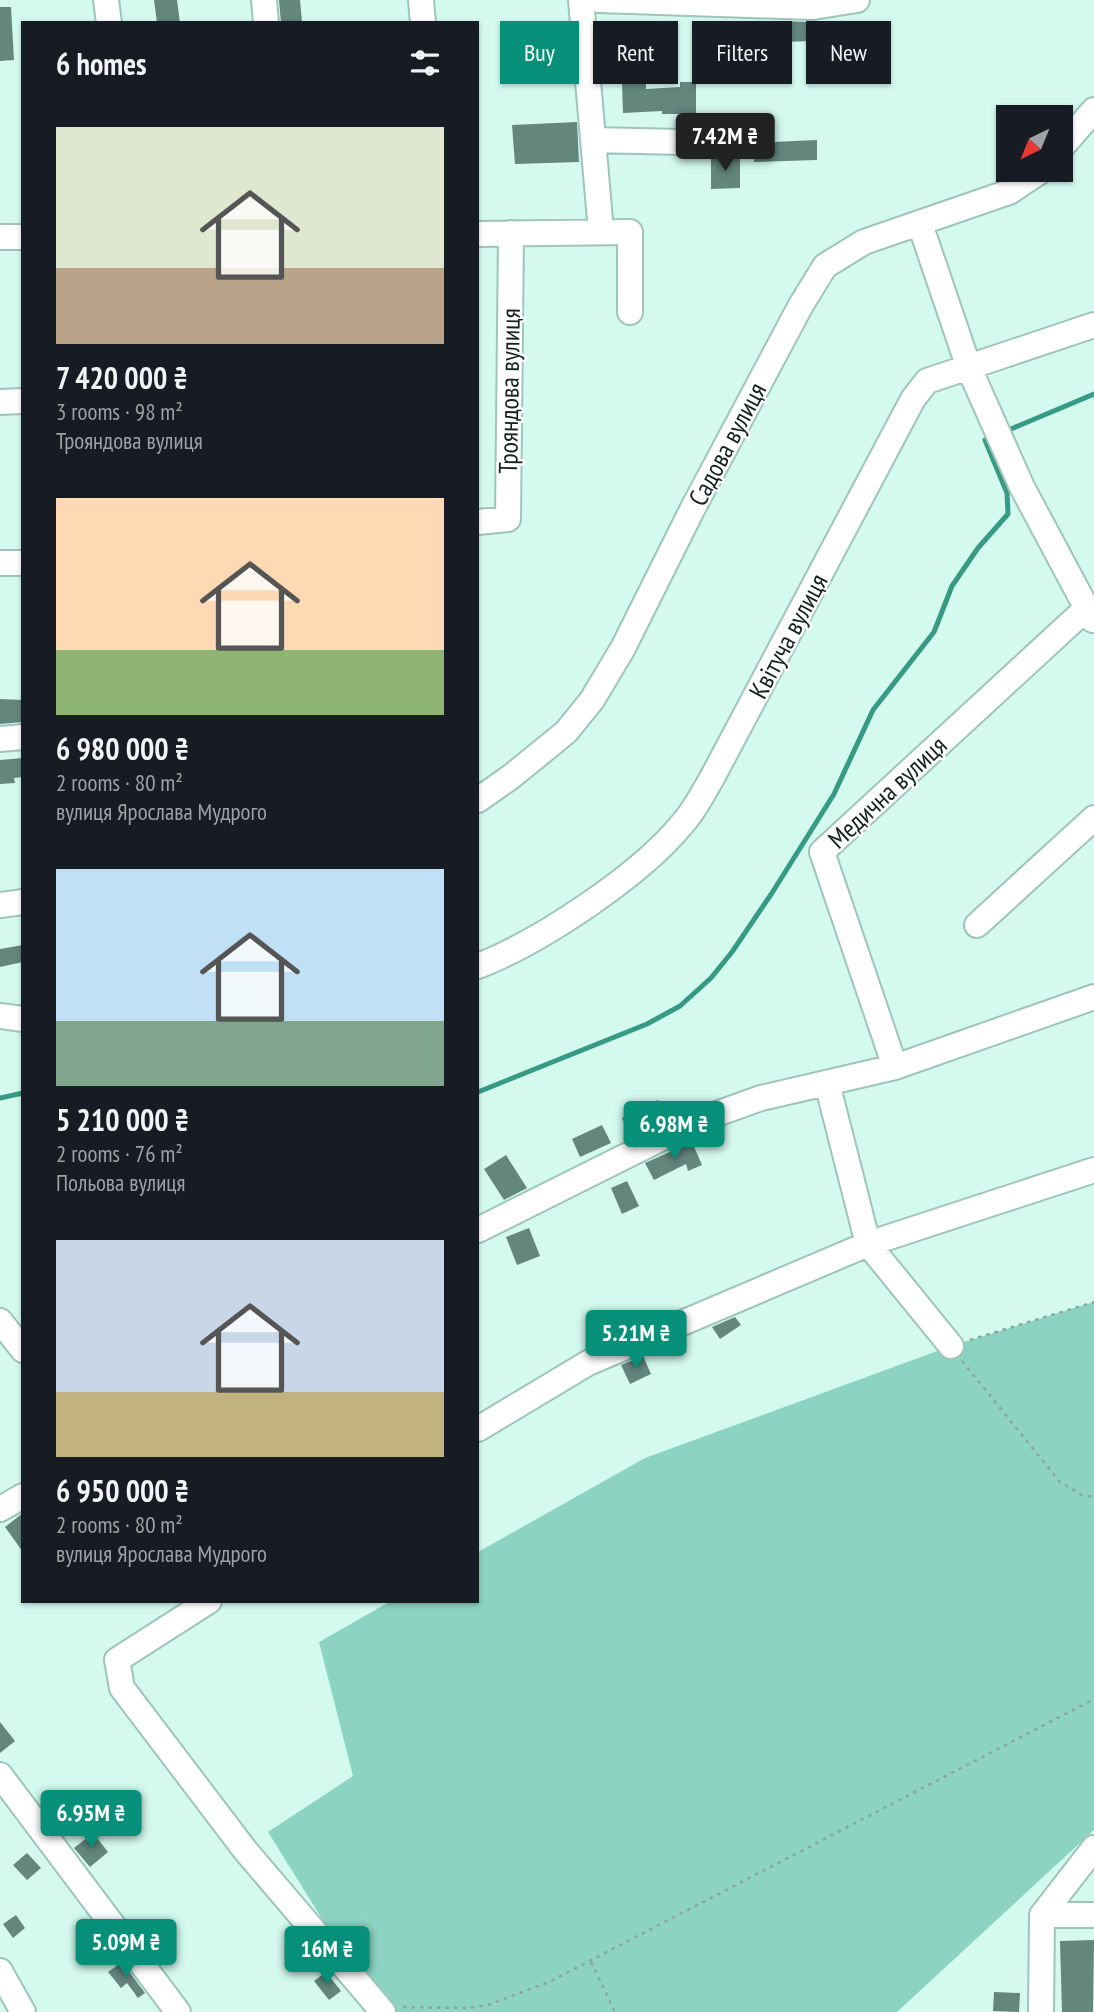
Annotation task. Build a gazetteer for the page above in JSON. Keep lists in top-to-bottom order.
{
  "streets": {
    "street": [
      "Трояндова вулиця",
      "Садова вулиця",
      "Квітуча вулиця",
      "Медична вулиця"
    ]
  },
  "crossings": [
    ["Садова вулиця", "Медична вулиця"],
    ["Квітуча вулиця", "Медична вулиця"]
  ],
  "north": "bottom left",
  "page": {
    "chip": [
      "Buy",
      "Rent",
      "Filters",
      "New"
    ],
    "heading": "6 homes",
    "list": [
      {
        "name": "7 420 000 ₴",
        "note": "3 rooms · 98 m² · Трояндова вулиця"
      },
      {
        "name": "6 980 000 ₴",
        "note": "2 rooms · 80 m² · вулиця Ярослава Мудрого"
      },
      {
        "name": "5 210 000 ₴",
        "note": "2 rooms · 76 m² · Польова вулиця"
      },
      {
        "name": "6 950 000 ₴",
        "note": "2 rooms · 80 m² · вулиця Ярослава Мудрого"
      }
    ],
    "price": [
      "7.42M ₴",
      "6.98M ₴",
      "5.21M ₴",
      "6.95M ₴",
      "5.09M ₴",
      "16M ₴"
    ]
  }
}
